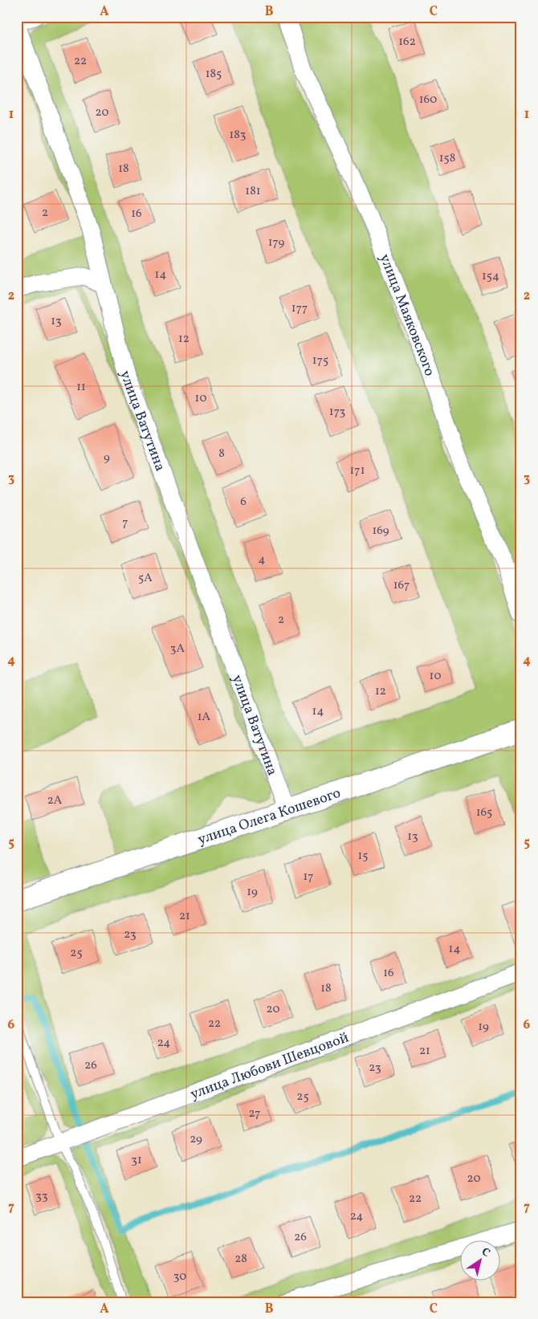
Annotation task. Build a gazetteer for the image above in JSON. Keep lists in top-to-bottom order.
{
  "streets": {
    "street": [
      "улица Маяковского",
      "улица Ватутина",
      "улица Олега Кошевого",
      "улица Любови Шевцовой"
    ]
  },
  "crossings": [
    ["улица Ватутина", "улица Олега Кошевого"]
  ],
  "house_numbers": [
    "162",
    "22",
    "185",
    "160",
    "20",
    "183",
    "158",
    "18",
    "181",
    "2",
    "16",
    "179",
    "14",
    "154",
    "177",
    "13",
    "12",
    "175",
    "11",
    "10",
    "173",
    "8",
    "9",
    "171",
    "6",
    "7",
    "169",
    "4",
    "5А",
    "167",
    "2",
    "3А",
    "10",
    "12",
    "14",
    "1А",
    "2А",
    "165",
    "13",
    "15",
    "17",
    "19",
    "21",
    "23",
    "14",
    "25",
    "16",
    "18",
    "20",
    "22",
    "19",
    "24",
    "21",
    "26",
    "23",
    "25",
    "27",
    "29",
    "31",
    "20",
    "33",
    "22",
    "24",
    "26",
    "28",
    "30"
  ],
  "north": "top right",
  "grid": {
    "columns": ["A", "B", "C"],
    "rows": [
      "1",
      "2",
      "3",
      "4",
      "5",
      "6",
      "7"
    ]
  }
}
